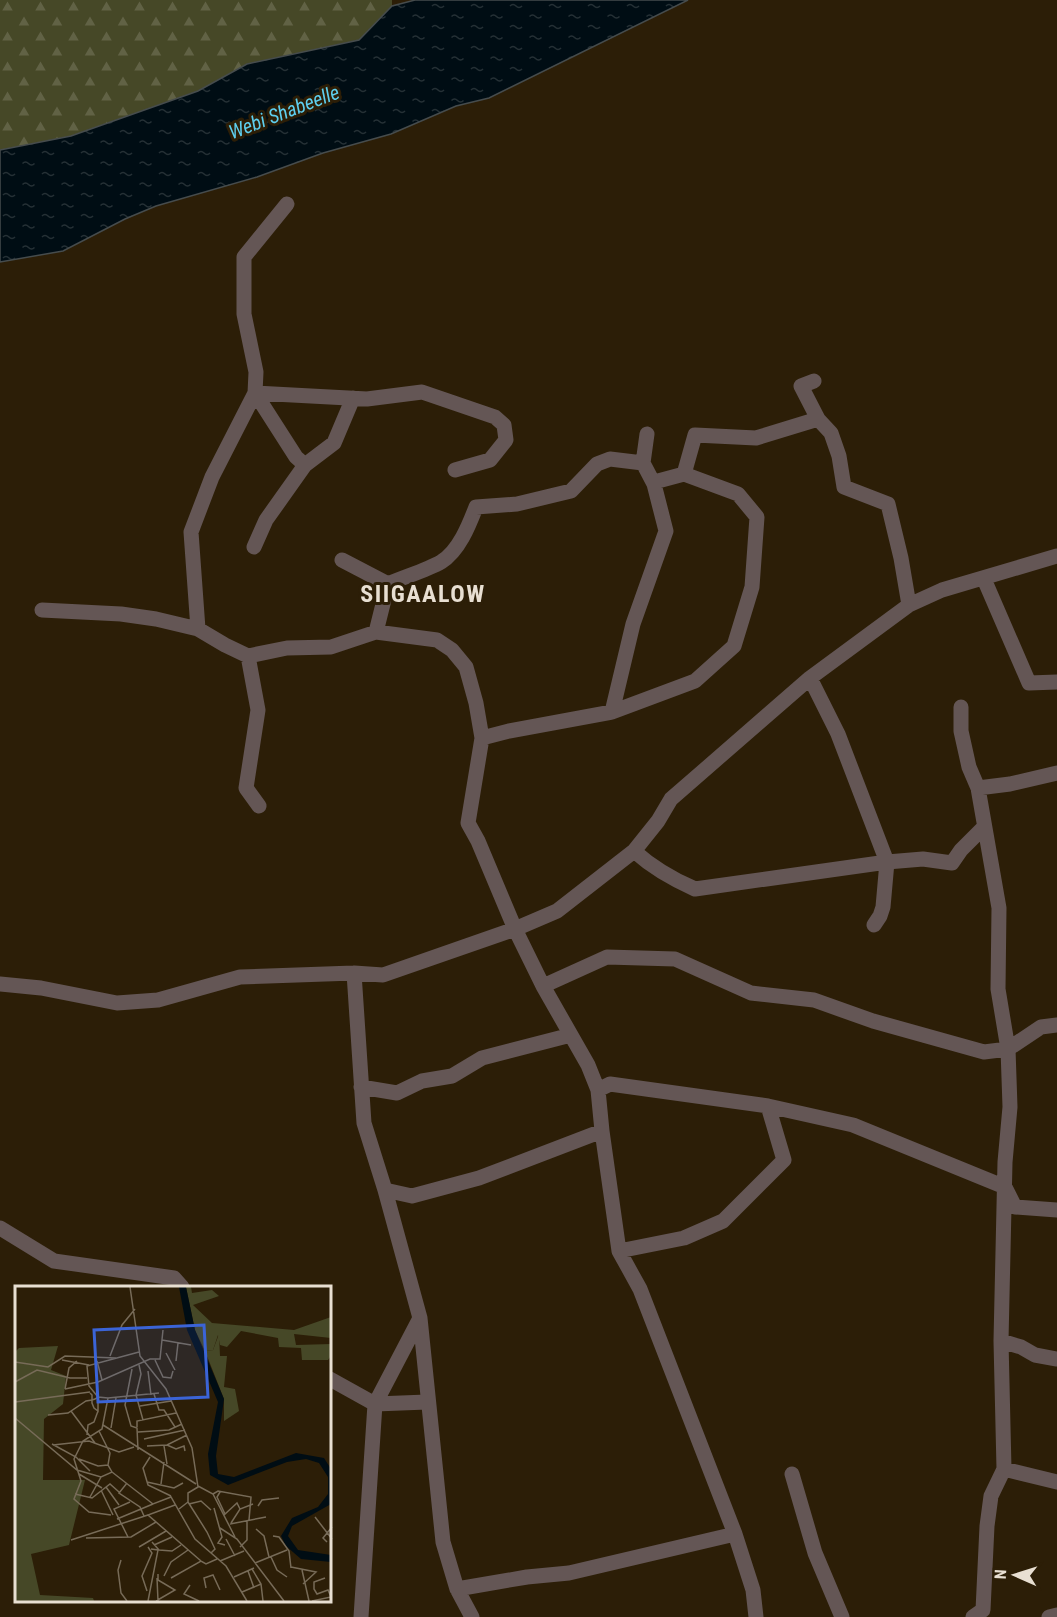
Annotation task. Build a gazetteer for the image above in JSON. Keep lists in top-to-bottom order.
{
  "districts": ["SIIGAALOW"],
  "water": ["Webi Shabeelle"],
  "north": "left"
}
